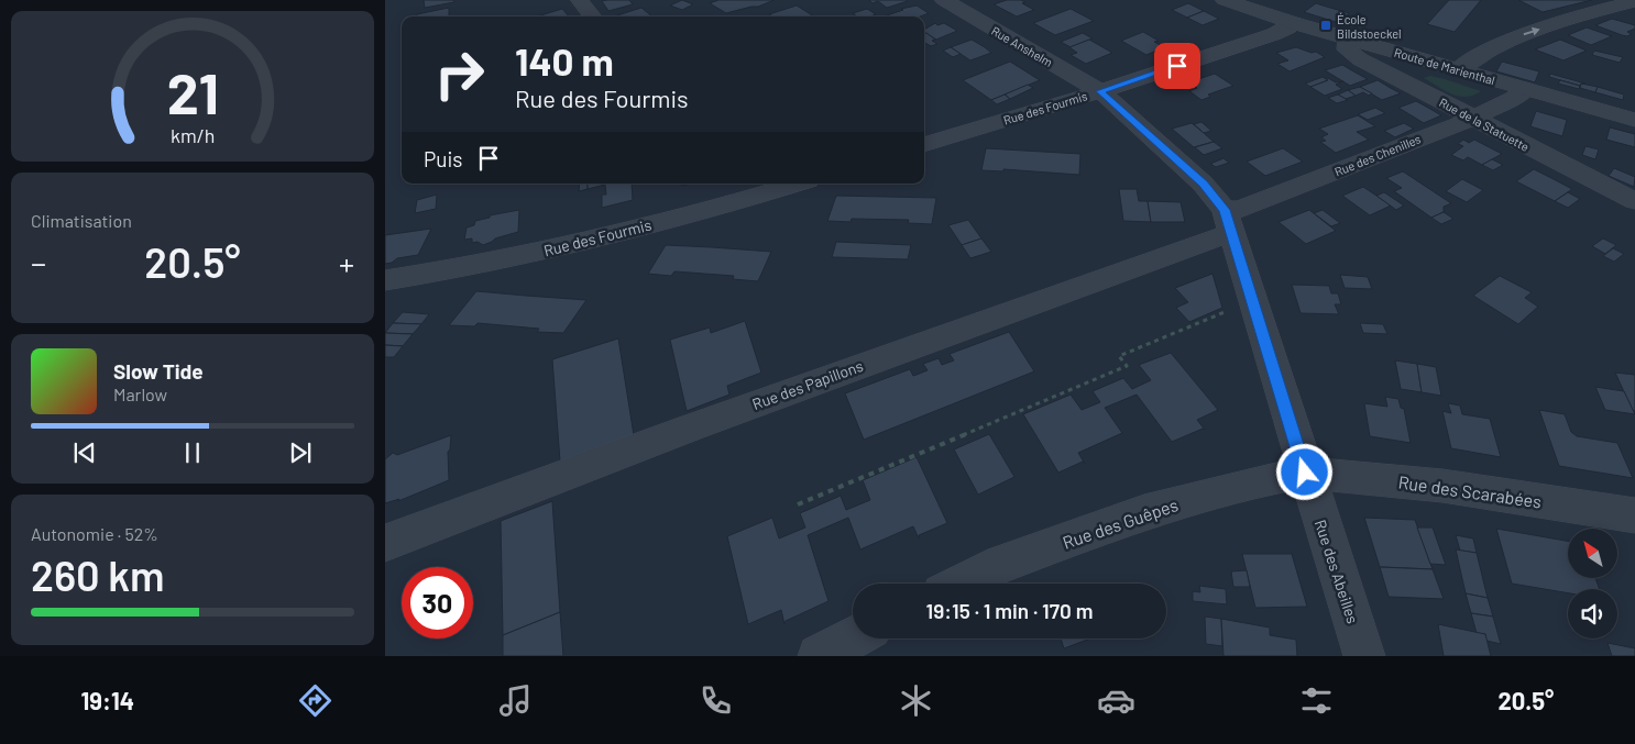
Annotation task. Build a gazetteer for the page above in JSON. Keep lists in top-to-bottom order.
{
  "streets": {
    "street": [
      "Rue Anshelm",
      "Route de Marienthal",
      "Rue des Fourmis",
      "Rue de la Statuette",
      "Rue des Chenilles",
      "Rue des Papillons",
      "Rue des Scarabées",
      "Rue des Guêpes",
      "Rue des Abeilles"
    ]
  },
  "crossings": [
    ["Rue Anshelm", "Rue des Fourmis"],
    ["Rue Anshelm", "Rue des Abeilles"],
    ["Route de Marienthal", "Rue des Fourmis"],
    ["Route de Marienthal", "Rue de la Statuette"],
    ["Route de Marienthal", "Rue des Chenilles"],
    ["Rue des Fourmis", "Rue des Abeilles"],
    ["Rue de la Statuette", "Rue des Chenilles"],
    ["Rue des Chenilles", "Rue des Papillons"],
    ["Rue des Chenilles", "Rue des Abeilles"],
    ["Rue des Papillons", "Rue des Abeilles"],
    ["Rue des Scarabées", "Rue des Guêpes"],
    ["Rue des Scarabées", "Rue des Abeilles"],
    ["Rue des Guêpes", "Rue des Abeilles"]
  ],
  "places": {
    "transit": ["École Bildstoeckel"]
  },
  "north": "top left",
  "page": {
    "turn": ["140 m", "Rue des Fourmis"],
    "then": "Puis",
    "tile": [
      "Climatisation",
      ["Autonomie · 52%", "260 km"]
    ],
    "heat": ["−", "20.5°", "+"],
    "song": ["Slow Tide", "Marlow"],
    "limit": "30",
    "trip": "19:15 · 1 min · 170 m",
    "tabs": ["19:14", "20.5°"],
    "gauge": ["21", "km/h"]
  }
}
